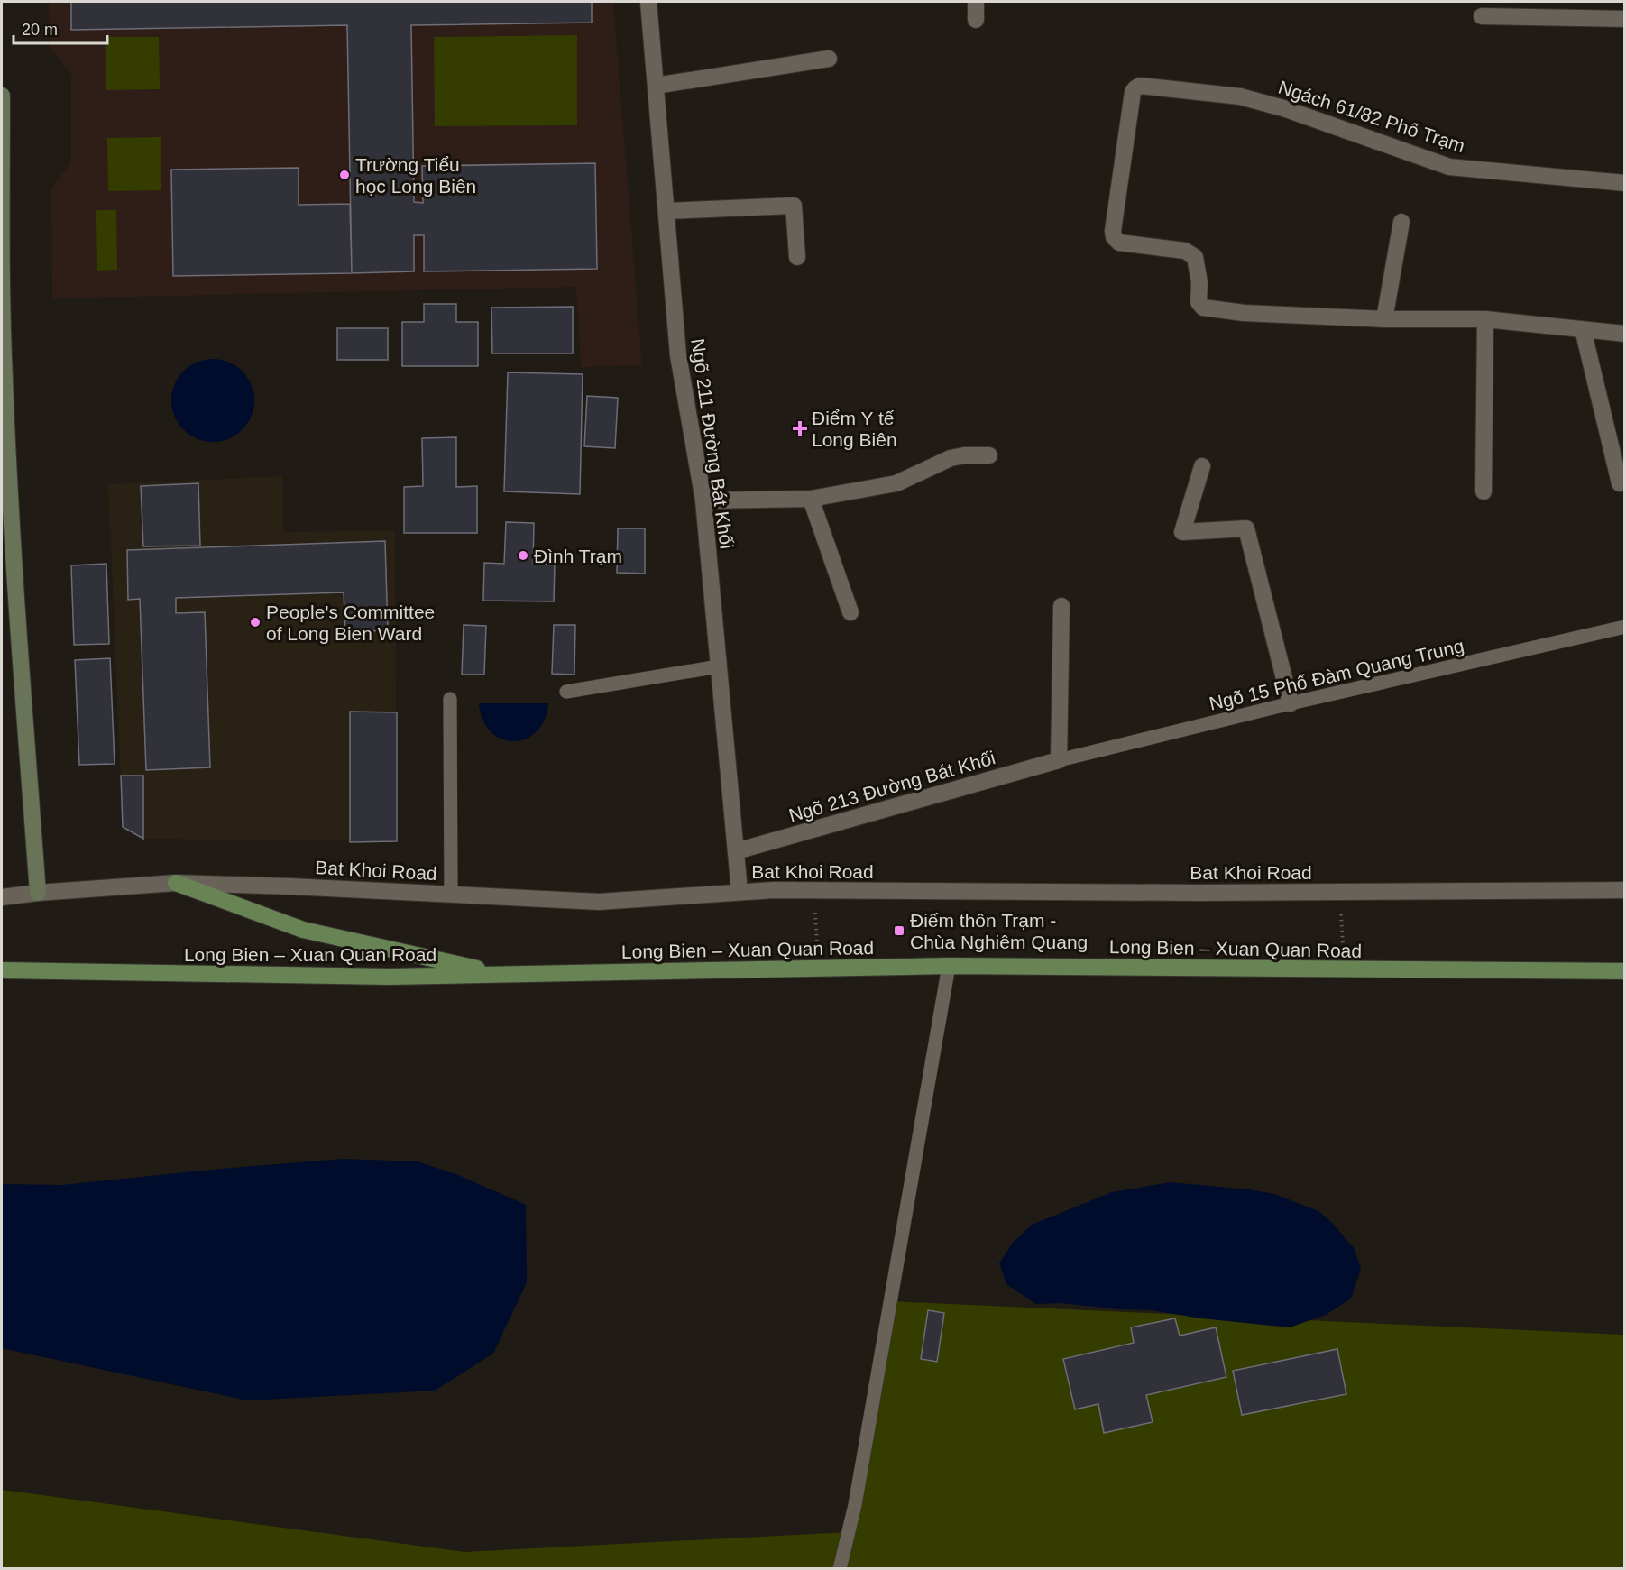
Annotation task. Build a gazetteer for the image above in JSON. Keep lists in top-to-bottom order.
{
  "streets": {
    "main road": ["Long Bien – Xuan Quan Road"],
    "street": [
      "Ngách 61/82 Phố Trạm",
      "Ngõ 211 Đường Bát Khối",
      "Ngõ 213 Đường Bát Khối",
      "Bat Khoi Road"
    ],
    "lane": ["Ngõ 15 Phố Đàm Quang Trung"]
  },
  "crossings": [
    ["Ngõ 211 Đường Bát Khối", "Ngõ 213 Đường Bát Khối"],
    ["Ngõ 211 Đường Bát Khối", "Bat Khoi Road"],
    ["Ngõ 15 Phố Đàm Quang Trung", "Ngõ 213 Đường Bát Khối"]
  ],
  "places": {
    "other": ["Trường Tiểu học Long Biên", "Đình Trạm", "People's Committee of Long Bien Ward"],
    "health": ["Điểm Y tế Long Biên"],
    "transit": ["Điếm thôn Trạm - Chùa Nghiêm Quang"]
  },
  "scale_bar": "20 m"
}
